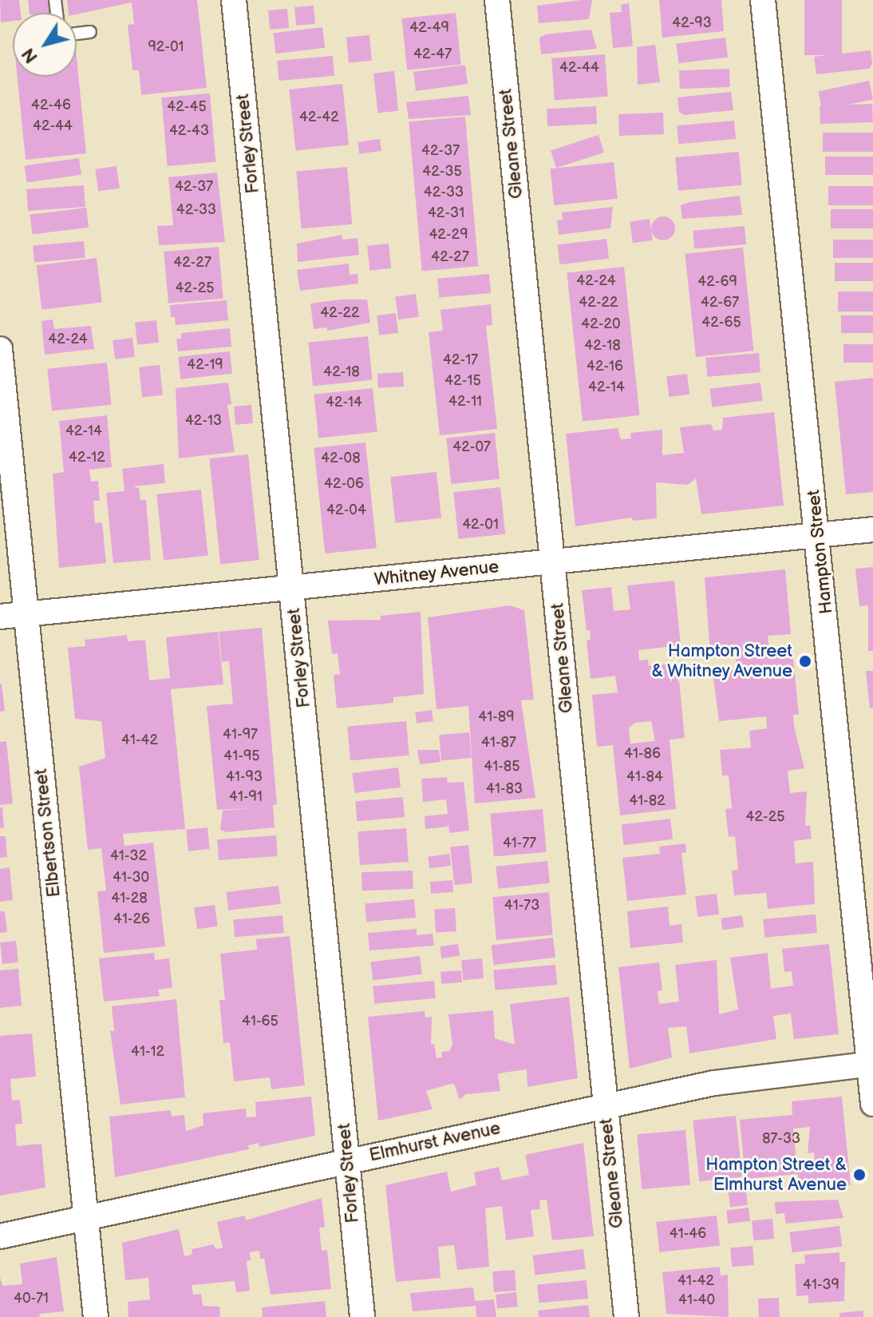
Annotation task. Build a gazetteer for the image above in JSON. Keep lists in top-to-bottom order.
{
  "streets": {
    "street": [
      "Forley Street",
      "Gleane Street",
      "Hampton Street",
      "Whitney Avenue",
      "Elbertson Street",
      "Elmhurst Avenue"
    ]
  },
  "crossings": [
    ["Forley Street", "Whitney Avenue"],
    ["Forley Street", "Elmhurst Avenue"],
    ["Gleane Street", "Whitney Avenue"],
    ["Gleane Street", "Elmhurst Avenue"],
    ["Hampton Street", "Whitney Avenue"],
    ["Hampton Street", "Elmhurst Avenue"],
    ["Whitney Avenue", "Elbertson Street"],
    ["Elbertson Street", "Elmhurst Avenue"]
  ],
  "places": ["Hampton Street & Whitney Avenue", "Hampton Street & Elmhurst Avenue"],
  "house_numbers": [
    "42-93",
    "42-49",
    "92-01",
    "42-47",
    "42-44",
    "42-46",
    "42-45",
    "42-42",
    "42-44",
    "42-43",
    "42-37",
    "42-35",
    "42-37",
    "42-33",
    "42-33",
    "42-31",
    "42-29",
    "42-27",
    "42-27",
    "42-24",
    "42-69",
    "42-25",
    "42-22",
    "42-67",
    "42-22",
    "42-65",
    "42-20",
    "42-24",
    "42-18",
    "42-17",
    "42-19",
    "42-16",
    "42-18",
    "42-15",
    "42-14",
    "42-11",
    "42-14",
    "42-13",
    "42-14",
    "42-07",
    "42-12",
    "42-08",
    "42-06",
    "42-04",
    "42-01",
    "41-89",
    "41-97",
    "41-42",
    "41-87",
    "41-86",
    "41-95",
    "41-85",
    "41-93",
    "41-84",
    "41-83",
    "41-91",
    "41-82",
    "42-25",
    "41-77",
    "41-32",
    "41-30",
    "41-28",
    "41-73",
    "41-26",
    "41-65",
    "41-12",
    "87-33",
    "41-46",
    "41-42",
    "41-39",
    "40-71",
    "41-40"
  ],
  "north": "bottom left"
}
